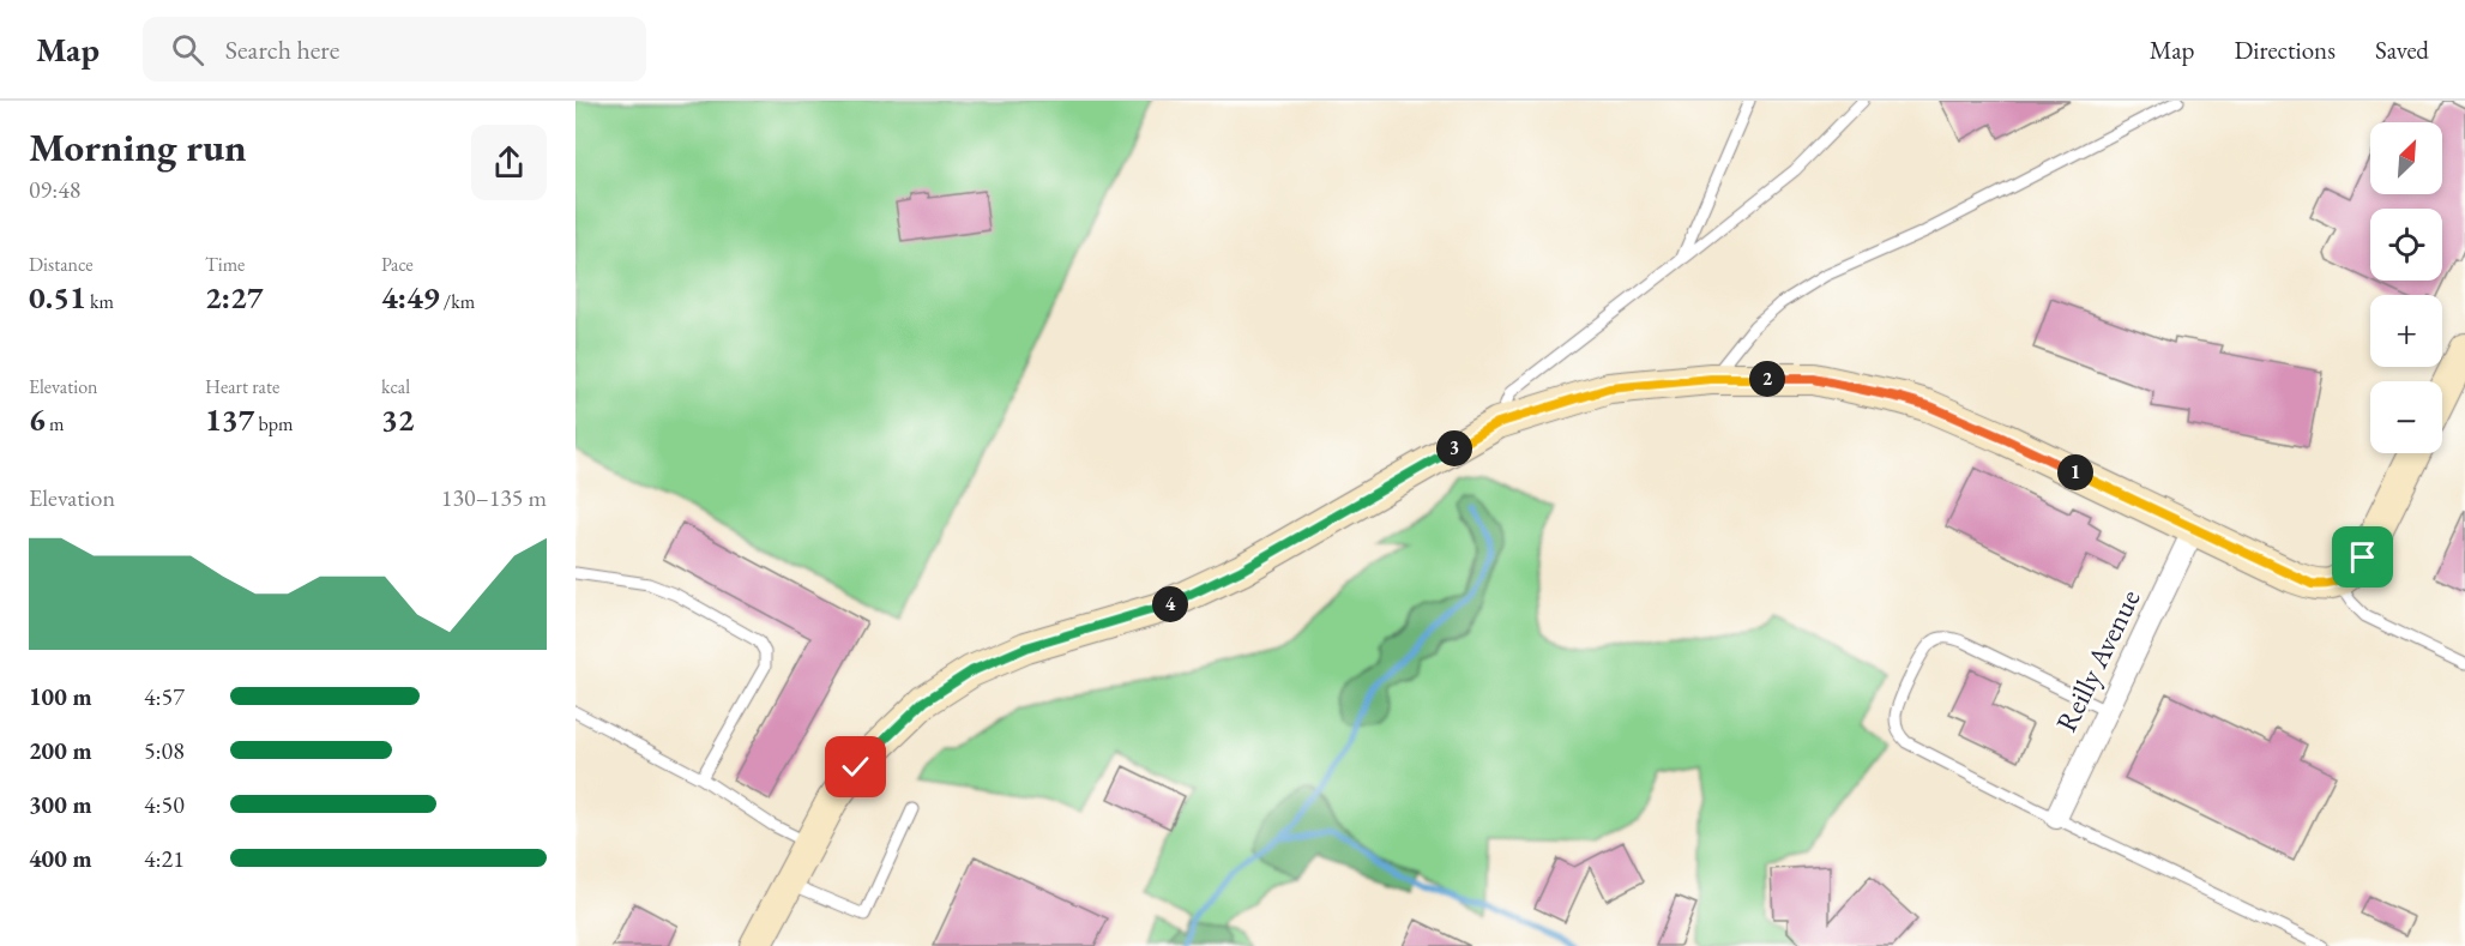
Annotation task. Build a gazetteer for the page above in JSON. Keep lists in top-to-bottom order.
{
  "streets": {
    "street": ["Reilly Avenue"]
  },
  "north": "top right",
  "page": {
    "header": "Map",
    "search": "Search here",
    "nav": ["Map", "Directions", "Saved"],
    "heading": ["Morning run", "09:48"],
    "map_buttons": ["+", "−"],
    "stats": [
      ["Distance", "0.51 km"],
      ["Time", "2:27"],
      ["Pace", "4:49 /km"],
      ["Elevation", "6 m"],
      ["Heart rate", "137 bpm"],
      ["kcal", "32"]
    ],
    "pins": [
      "2",
      "3",
      "1",
      "4"
    ],
    "chart": ["Elevation", "130–135 m"],
    "list": [
      {
        "name": "100 m",
        "note": "4:57"
      },
      {
        "name": "200 m",
        "note": "5:08"
      },
      {
        "name": "300 m",
        "note": "4:50"
      },
      {
        "name": "400 m",
        "note": "4:21"
      }
    ]
  }
}
